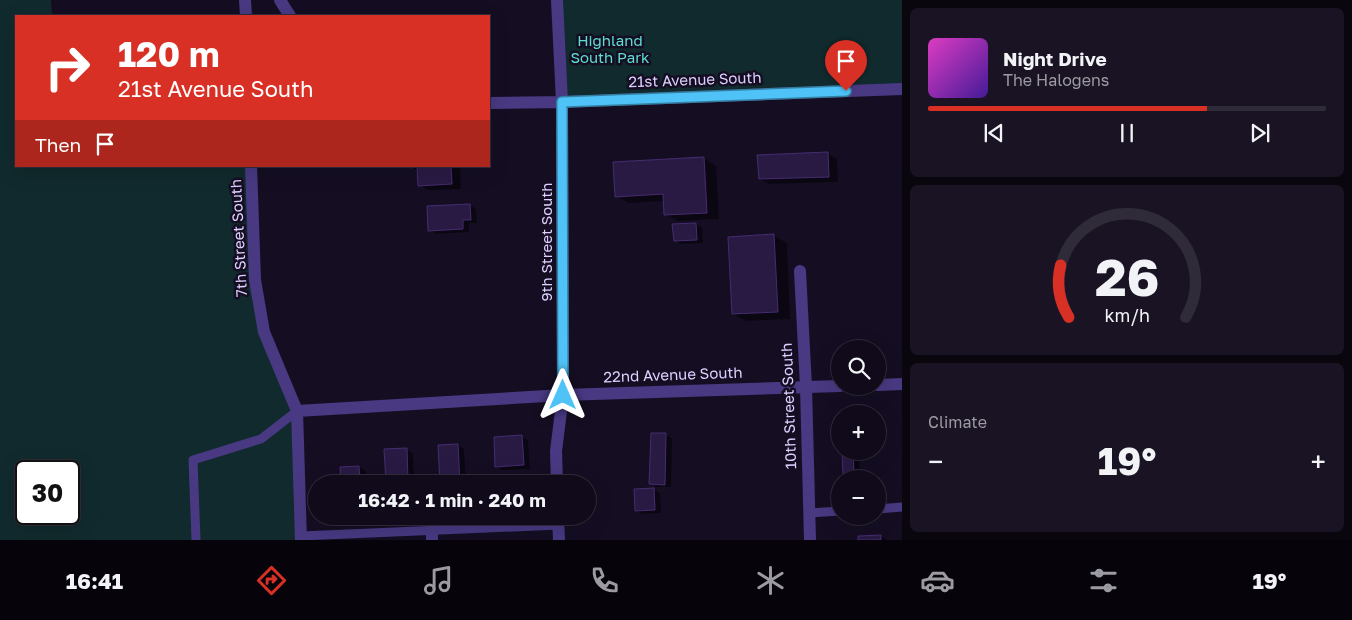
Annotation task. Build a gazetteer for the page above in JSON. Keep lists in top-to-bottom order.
{
  "streets": {
    "street": [
      "21st Avenue South",
      "7th Street South",
      "9th Street South",
      "22nd Avenue South",
      "10th Street South"
    ]
  },
  "crossings": [
    ["21st Avenue South", "9th Street South"],
    ["7th Street South", "22nd Avenue South"],
    ["9th Street South", "22nd Avenue South"],
    ["22nd Avenue South", "10th Street South"]
  ],
  "parks": ["Highland South Park"],
  "page": {
    "turn": ["120 m", "21st Avenue South"],
    "song": ["Night Drive", "The Halogens"],
    "then": "Then",
    "map_buttons": ["+", "−"],
    "tile": "Climate",
    "heat": ["−", "19°", "+"],
    "limit": "30",
    "trip": "16:42 · 1 min · 240 m",
    "tabs": ["16:41", "19°"],
    "gauge": ["26", "km/h"]
  }
}
